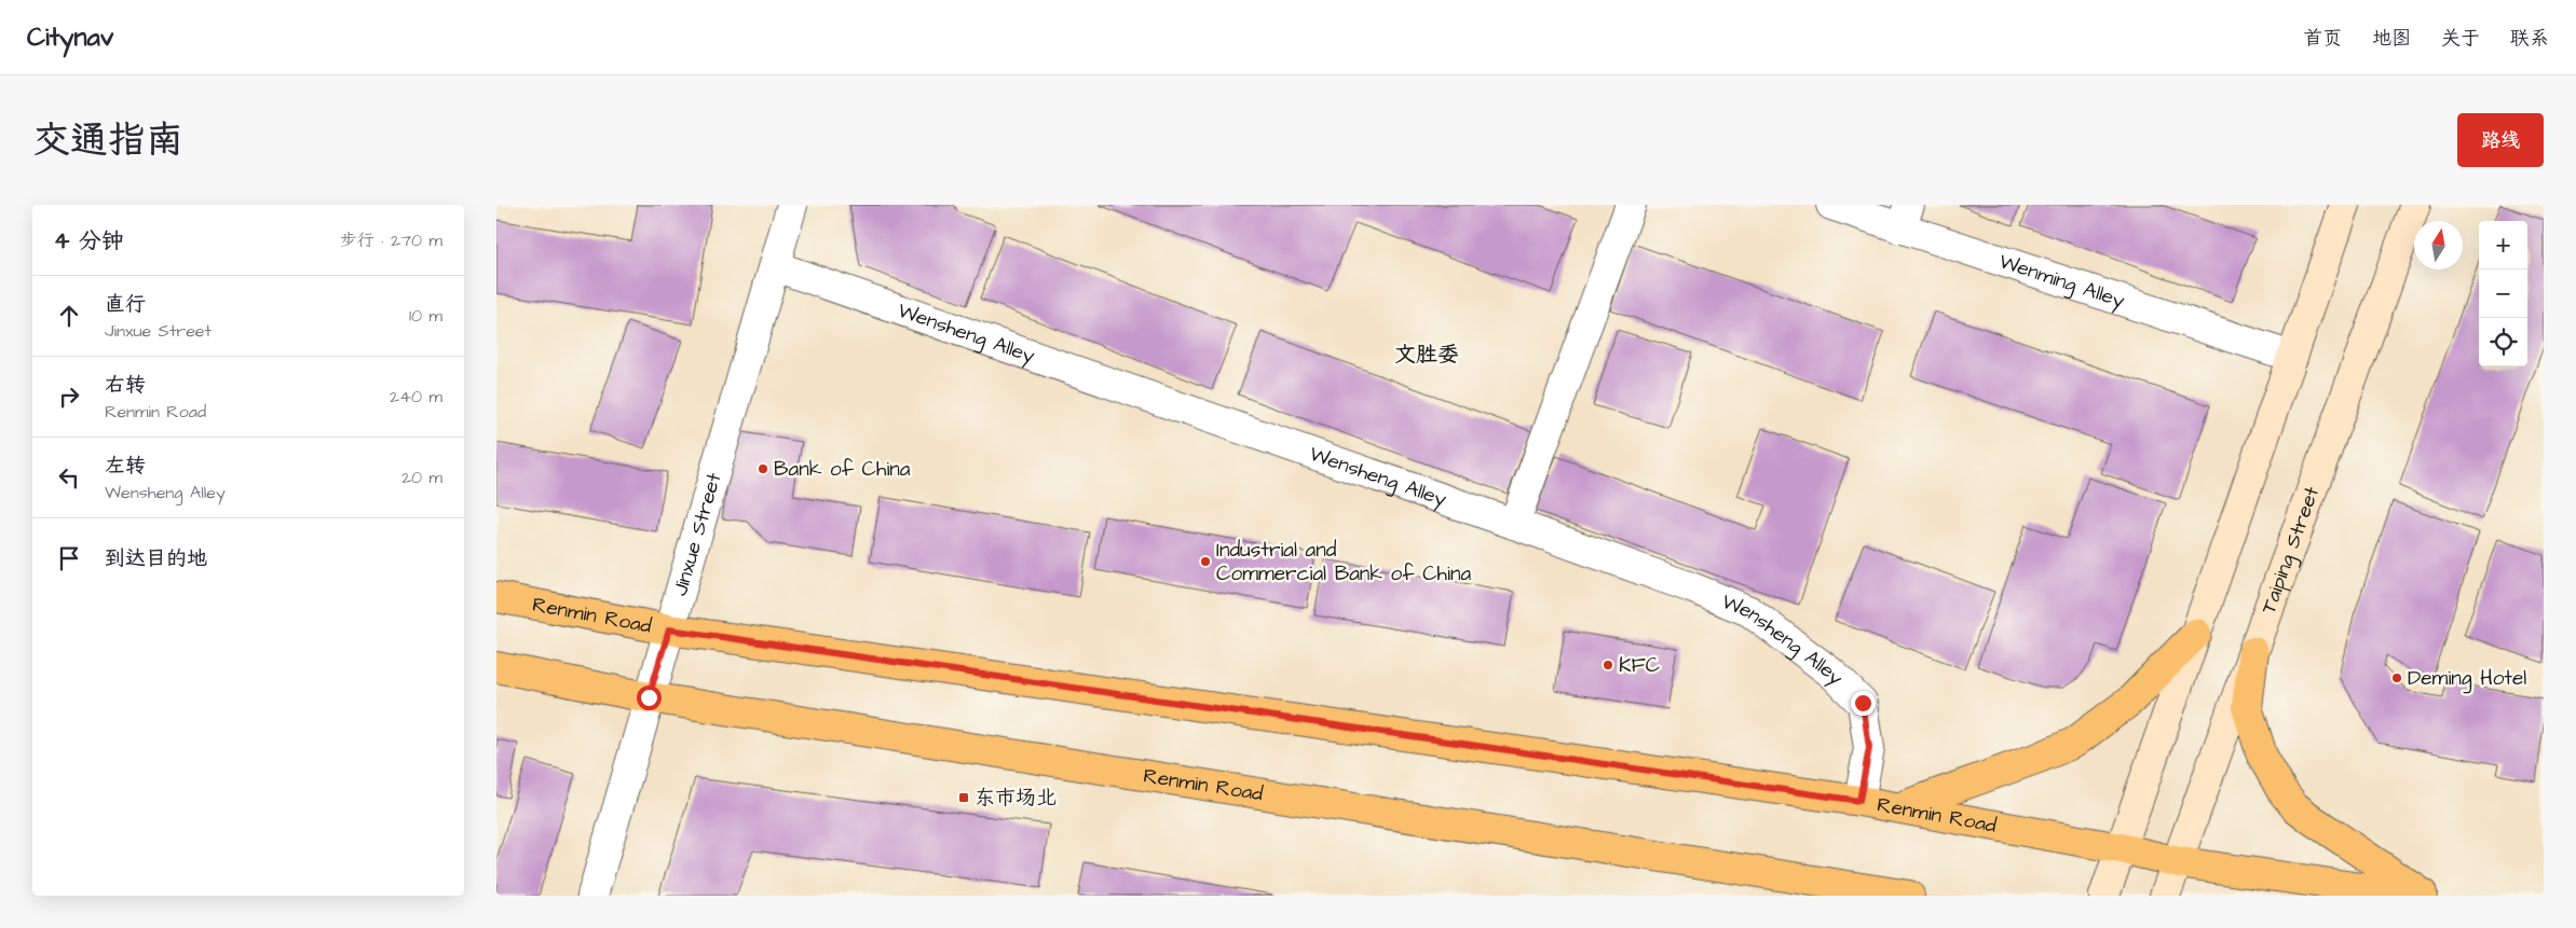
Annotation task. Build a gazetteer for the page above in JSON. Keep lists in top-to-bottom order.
{
  "streets": {
    "main road": ["Taiping Street", "Renmin Road"],
    "street": ["Wenming Alley", "Wensheng Alley", "Jinxue Street"]
  },
  "crossings": [
    ["Wensheng Alley", "Jinxue Street"],
    ["Wensheng Alley", "Renmin Road"],
    ["Jinxue Street", "Renmin Road"],
    ["Taiping Street", "Renmin Road"]
  ],
  "districts": ["文胜委"],
  "places": {
    "other": [
      "Bank of China",
      "Industrial and Commercial Bank of China",
      "KFC",
      "Deming Hotel"
    ],
    "transit": ["东市场北"]
  },
  "north": "top",
  "page": {
    "header": "Citynav",
    "nav": [
      "首页",
      "地图",
      "关于",
      "联系"
    ],
    "title": "交通指南",
    "buttons": "路线",
    "heading": ["4 分钟", "步行 · 270 m"],
    "map_buttons": ["+", "−"],
    "list": [
      ["直行", "Jinxue Street", "10 m"],
      ["右转", "Renmin Road", "240 m"],
      ["左转", "Wensheng Alley", "20 m"],
      "到达目的地"
    ]
  }
}
